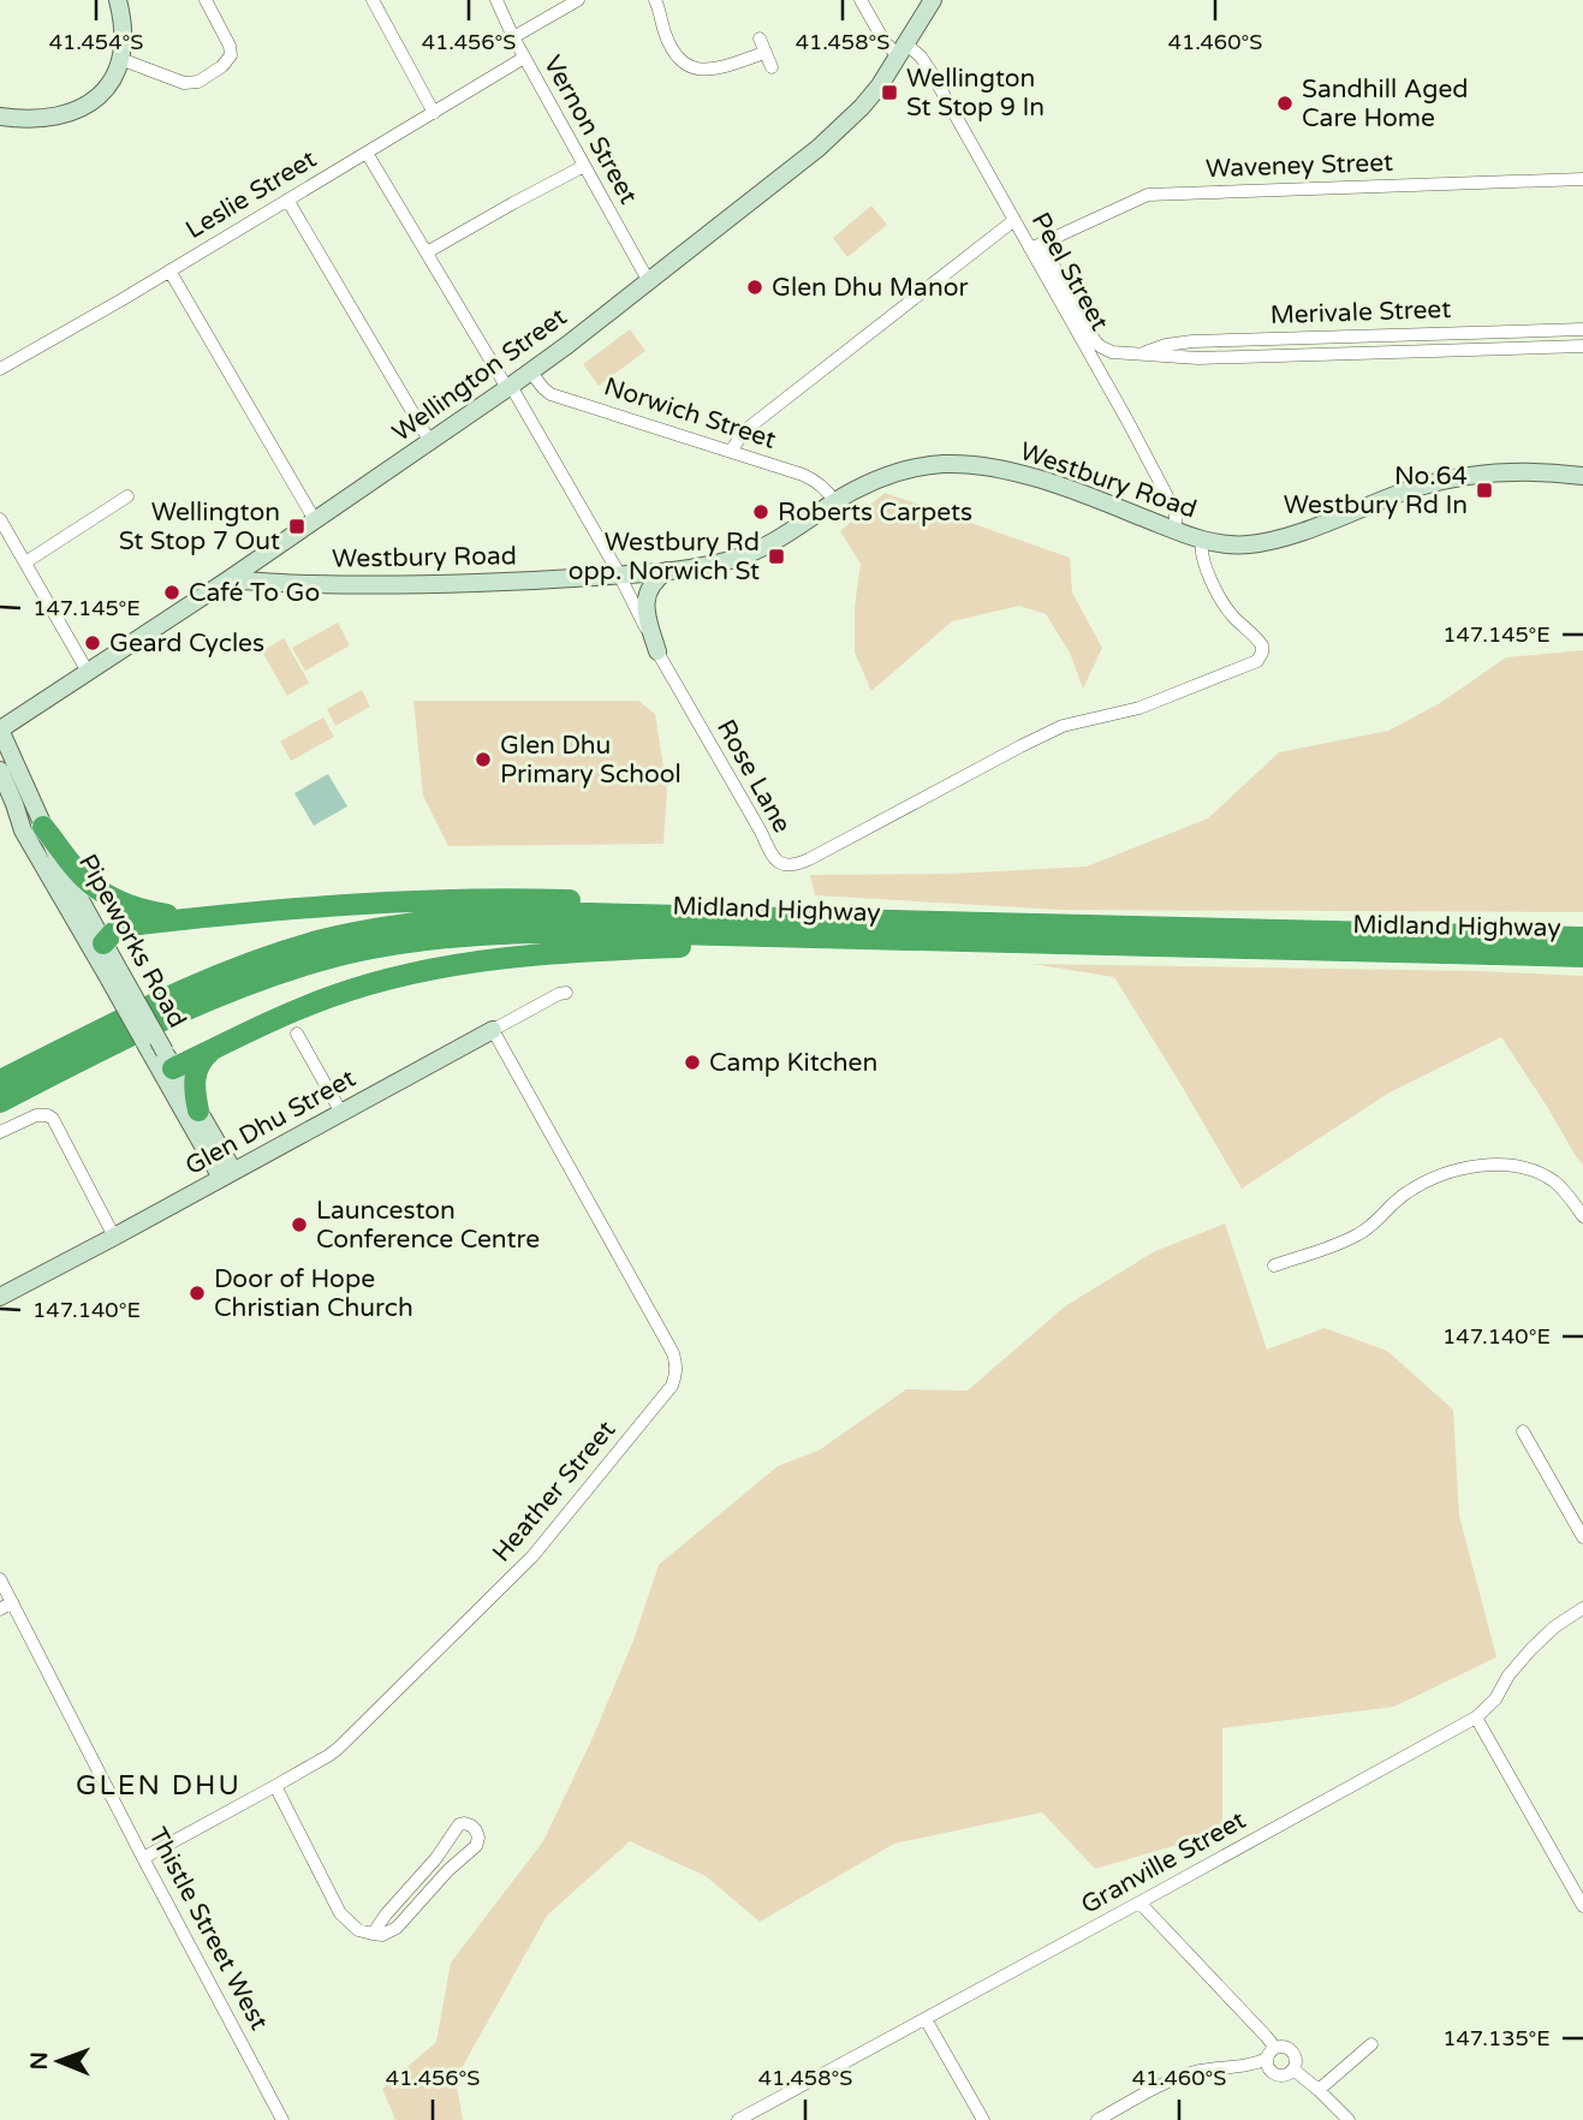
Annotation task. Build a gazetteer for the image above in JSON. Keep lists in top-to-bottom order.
{
  "streets": {
    "highway": ["Midland Highway"],
    "main road": [
      "Wellington Street",
      "Westbury Road",
      "Pipeworks Road",
      "Glen Dhu Street"
    ],
    "street": [
      "Vernon Street",
      "Waveney Street",
      "Leslie Street",
      "Peel Street",
      "Merivale Street",
      "Norwich Street",
      "Rose Lane",
      "Heather Street",
      "Granville Street",
      "Thistle Street West"
    ]
  },
  "crossings": [
    ["Vernon Street", "Leslie Street"],
    ["Vernon Street", "Wellington Street"],
    ["Waveney Street", "Peel Street"],
    ["Waveney Street", "Merivale Street"],
    ["Leslie Street", "Rose Lane"],
    ["Peel Street", "Merivale Street"],
    ["Peel Street", "Wellington Street"],
    ["Peel Street", "Westbury Road"],
    ["Wellington Street", "Norwich Street"],
    ["Wellington Street", "Westbury Road"],
    ["Wellington Street", "Rose Lane"],
    ["Wellington Street", "Pipeworks Road"],
    ["Norwich Street", "Westbury Road"],
    ["Westbury Road", "Rose Lane"],
    ["Pipeworks Road", "Glen Dhu Street"],
    ["Glen Dhu Street", "Heather Street"],
    ["Heather Street", "Thistle Street West"]
  ],
  "districts": ["GLEN DHU"],
  "places": {
    "transit": [
      "Wellington St Stop 9 In",
      "No.64 Westbury Rd In",
      "Wellington St Stop 7 Out",
      "Westbury Rd opp. Norwich St"
    ],
    "other": [
      "Sandhill Aged Care Home",
      "Glen Dhu Manor",
      "Roberts Carpets",
      "Café To Go",
      "Geard Cycles",
      "Glen Dhu Primary School",
      "Camp Kitchen",
      "Launceston Conference Centre",
      "Door of Hope Christian Church"
    ]
  },
  "north": "left",
  "coordinates": [
    "41.454°S",
    "41.456°S",
    "41.458°S",
    "41.460°S",
    "147.145°E",
    "147.140°E",
    "147.135°E"
  ]
}
